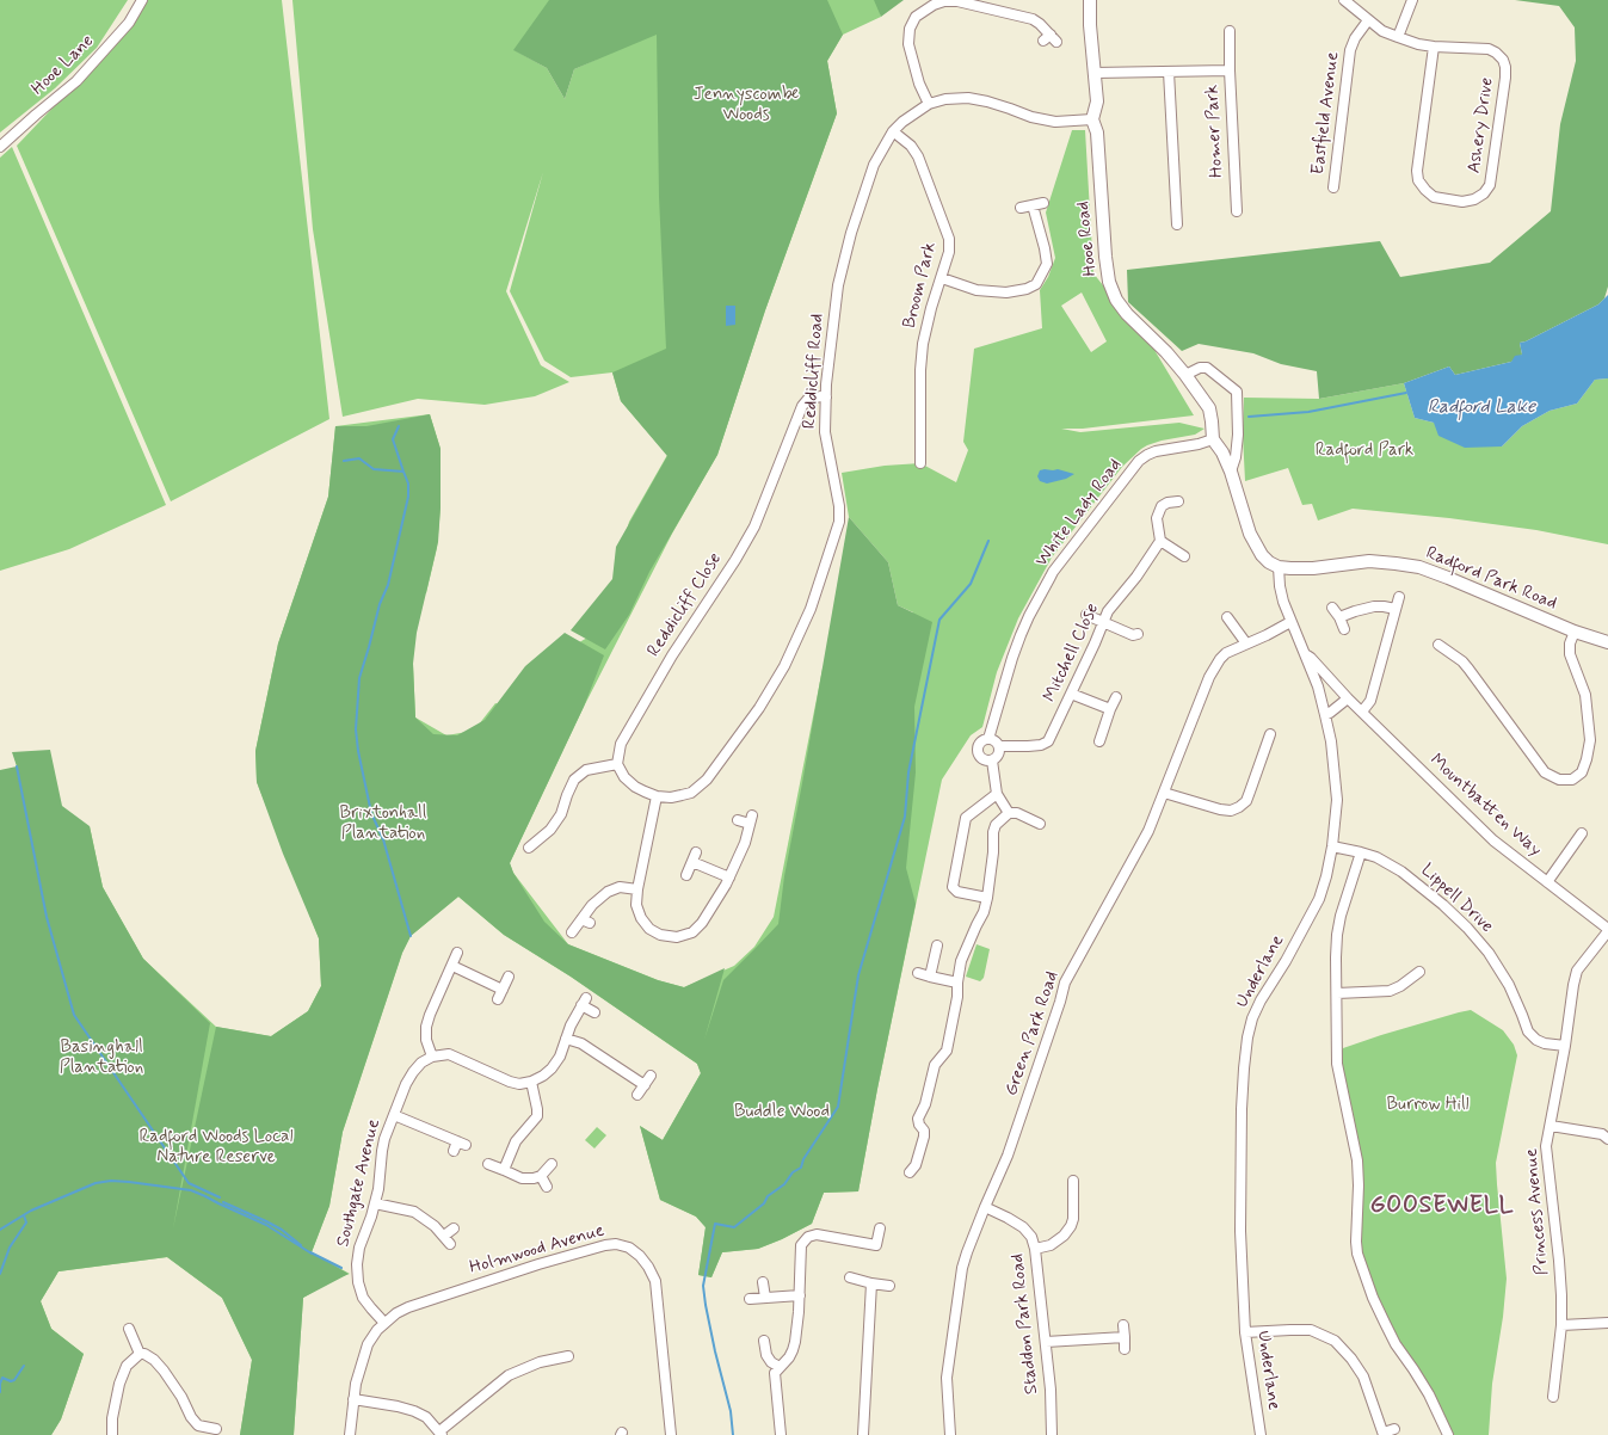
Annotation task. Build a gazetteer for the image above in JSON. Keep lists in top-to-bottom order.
{
  "streets": {
    "street": [
      "Hooe Lane",
      "Eastfield Avenue",
      "Ashery Drive",
      "Homer Park",
      "Hooe Road",
      "Broom Park",
      "Reddicliff Road",
      "White Lady Road",
      "Radford Park Road",
      "Reddicliff Close",
      "Mitchell Close",
      "Mountbatten Way",
      "Lippell Drive",
      "Underlane",
      "Green Park Road",
      "Southgate Avenue",
      "Princess Avenue",
      "Holmwood Avenue",
      "Staddon Park Road"
    ]
  },
  "crossings": [
    ["Homer Park", "Hooe Road"],
    ["Hooe Road", "Reddicliff Road"],
    ["Hooe Road", "White Lady Road"],
    ["Broom Park", "Reddicliff Road"],
    ["Reddicliff Road", "Reddicliff Close"],
    ["White Lady Road", "Mitchell Close"],
    ["Radford Park Road", "Underlane"],
    ["Mountbatten Way", "Underlane"],
    ["Mountbatten Way", "Princess Avenue"],
    ["Lippell Drive", "Underlane"],
    ["Lippell Drive", "Princess Avenue"],
    ["Underlane", "Green Park Road"],
    ["Green Park Road", "Staddon Park Road"],
    ["Southgate Avenue", "Holmwood Avenue"]
  ],
  "districts": ["GOOSEWELL"],
  "water": ["Radford Lake"],
  "parks": [
    "Jennyscombe Woods",
    "Radford Park",
    "Brixtonhall Plantation",
    "Basinghall Plantation",
    "Burrow Hill",
    "Buddle Wood",
    "Radford Woods Local Nature Reserve"
  ]
}
